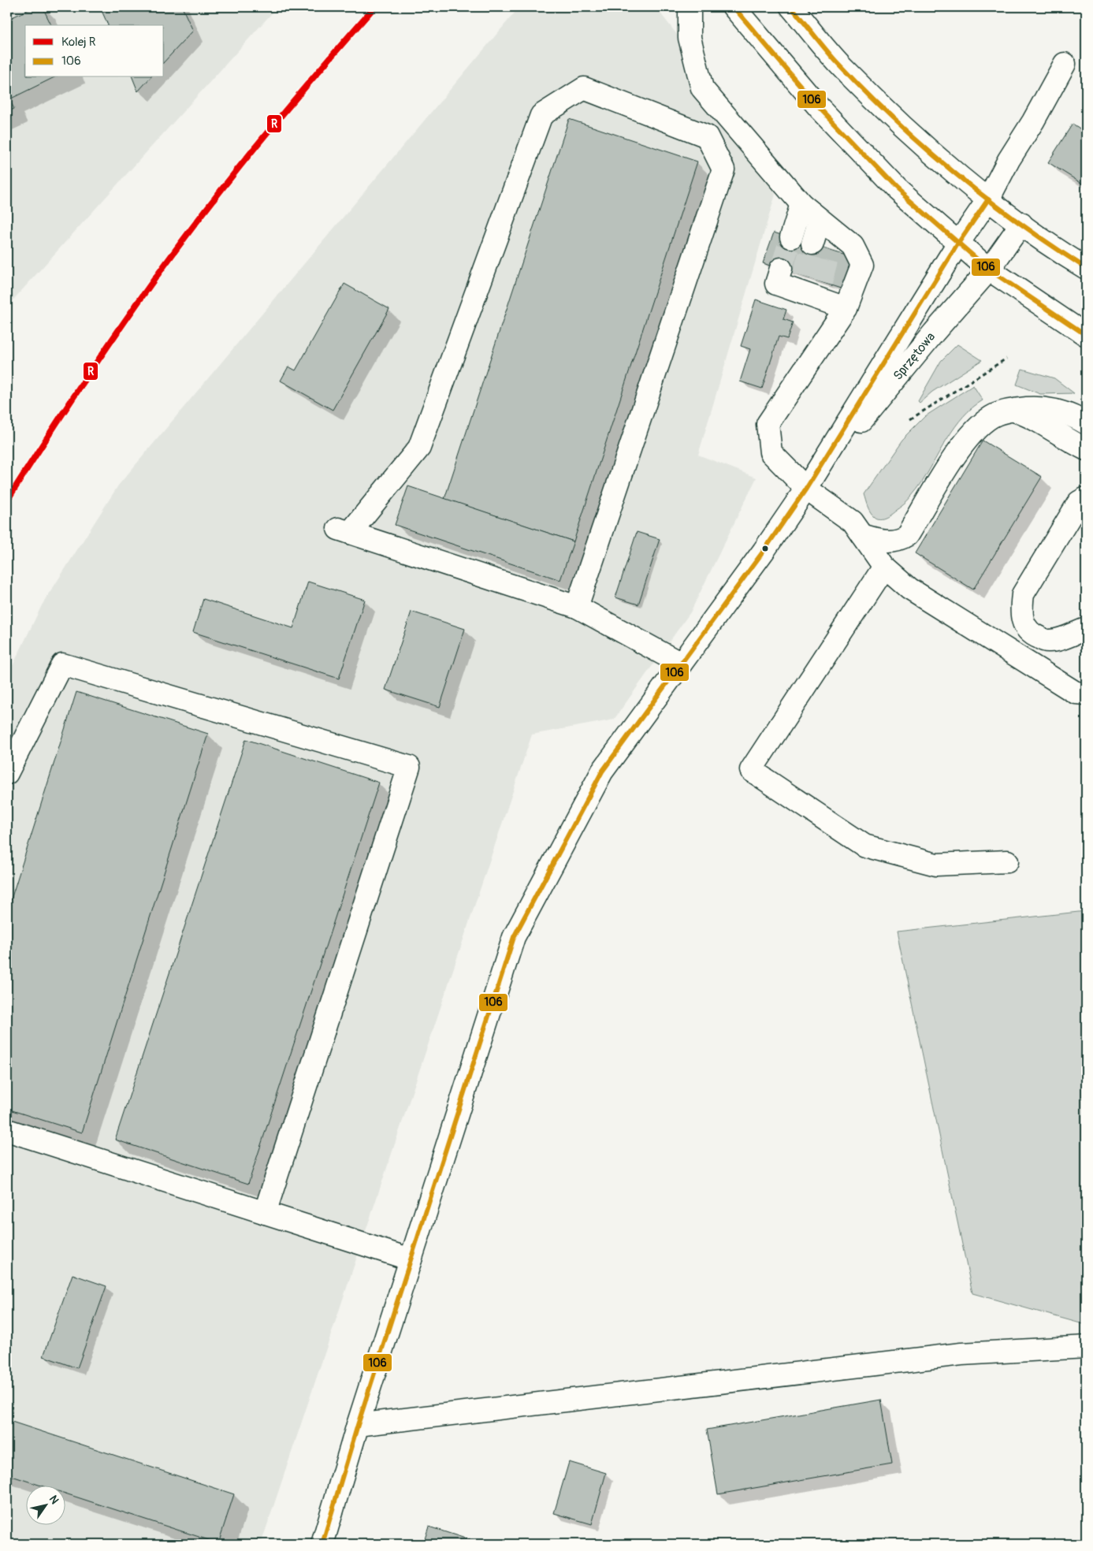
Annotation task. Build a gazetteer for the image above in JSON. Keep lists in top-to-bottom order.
{
  "streets": {
    "street": ["Sprzętowa"]
  },
  "lines": ["rail line R", "transit line 106"],
  "legend": ["Kolej R", "106"],
  "north": "top right"
}
